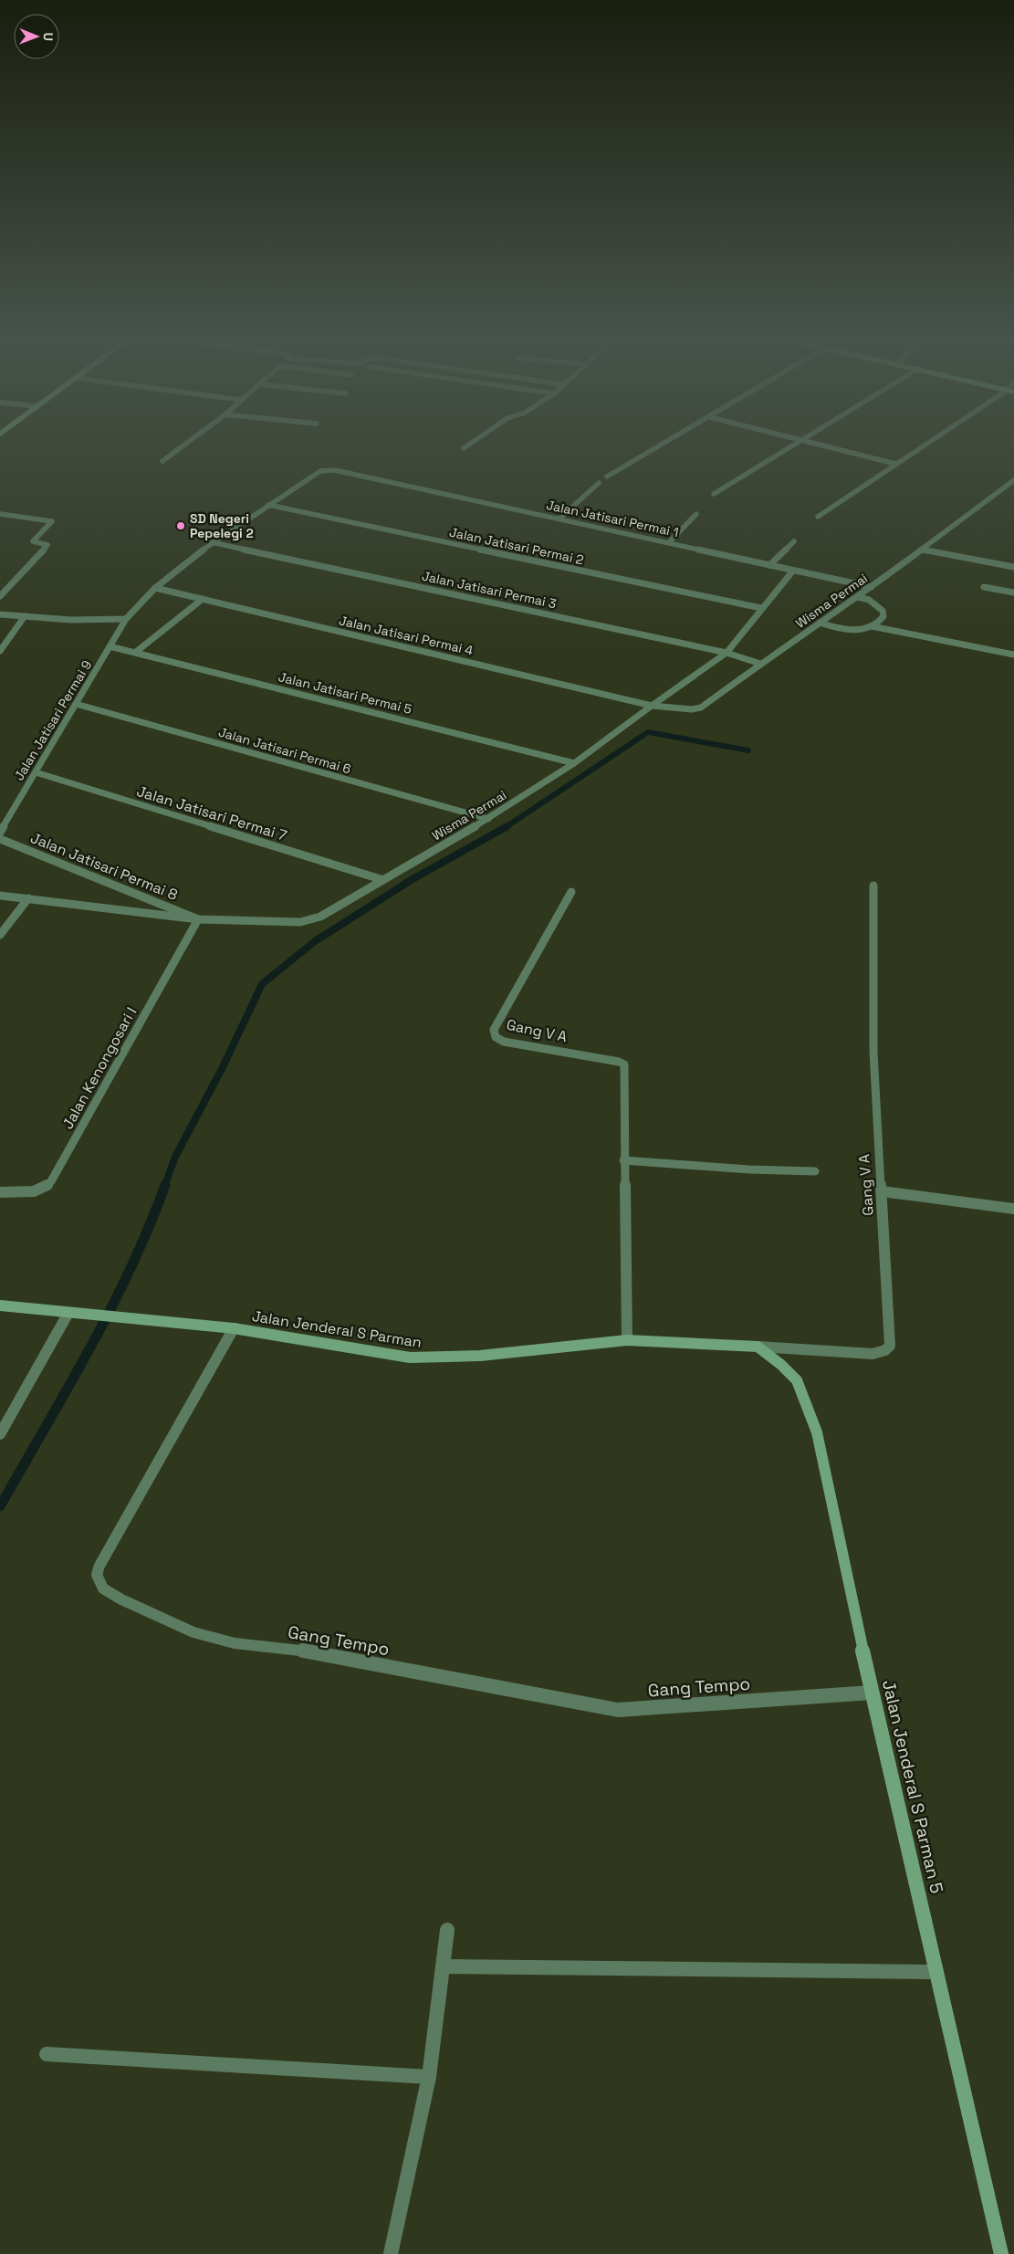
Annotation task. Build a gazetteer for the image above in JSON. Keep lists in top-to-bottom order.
{
  "streets": {
    "street": [
      "Jalan Jatisari Permai 1",
      "Jalan Jatisari Permai 2",
      "Jalan Jatisari Permai 3",
      "Wisma Permai",
      "Jalan Jatisari Permai 4",
      "Jalan Jatisari Permai 5",
      "Jalan Jatisari Permai 9",
      "Jalan Jatisari Permai 6",
      "Jalan Jatisari Permai 7",
      "Jalan Jatisari Permai 8",
      "Gang V A",
      "Jalan Kenongosari I",
      "Jalan Jenderal S Parman",
      "Gang Tempo",
      "Jalan Jenderal S Parman 5"
    ]
  },
  "crossings": [
    ["Jalan Jatisari Permai 1", "Wisma Permai"],
    ["Jalan Jatisari Permai 1", "Jalan Jatisari Permai 9"],
    ["Jalan Jatisari Permai 2", "Wisma Permai"],
    ["Jalan Jatisari Permai 2", "Jalan Jatisari Permai 9"],
    ["Jalan Jatisari Permai 3", "Wisma Permai"],
    ["Jalan Jatisari Permai 3", "Jalan Jatisari Permai 9"],
    ["Wisma Permai", "Jalan Jatisari Permai 4"],
    ["Wisma Permai", "Jalan Jatisari Permai 5"],
    ["Wisma Permai", "Jalan Jatisari Permai 6"],
    ["Wisma Permai", "Jalan Jatisari Permai 7"],
    ["Wisma Permai", "Jalan Jatisari Permai 8"],
    ["Jalan Jatisari Permai 4", "Jalan Jatisari Permai 9"],
    ["Jalan Jatisari Permai 5", "Jalan Jatisari Permai 9"],
    ["Jalan Jatisari Permai 9", "Jalan Jatisari Permai 6"],
    ["Jalan Jatisari Permai 9", "Jalan Jatisari Permai 7"],
    ["Jalan Jatisari Permai 8", "Jalan Kenongosari I"],
    ["Gang V A", "Jalan Jenderal S Parman"],
    ["Gang V A", "Jalan Jenderal S Parman 5"],
    ["Jalan Jenderal S Parman", "Gang Tempo"],
    ["Jalan Jenderal S Parman", "Jalan Jenderal S Parman 5"],
    ["Gang Tempo", "Jalan Jenderal S Parman 5"]
  ],
  "places": ["SD Negeri Pepelegi 2"],
  "north": "right"
}
